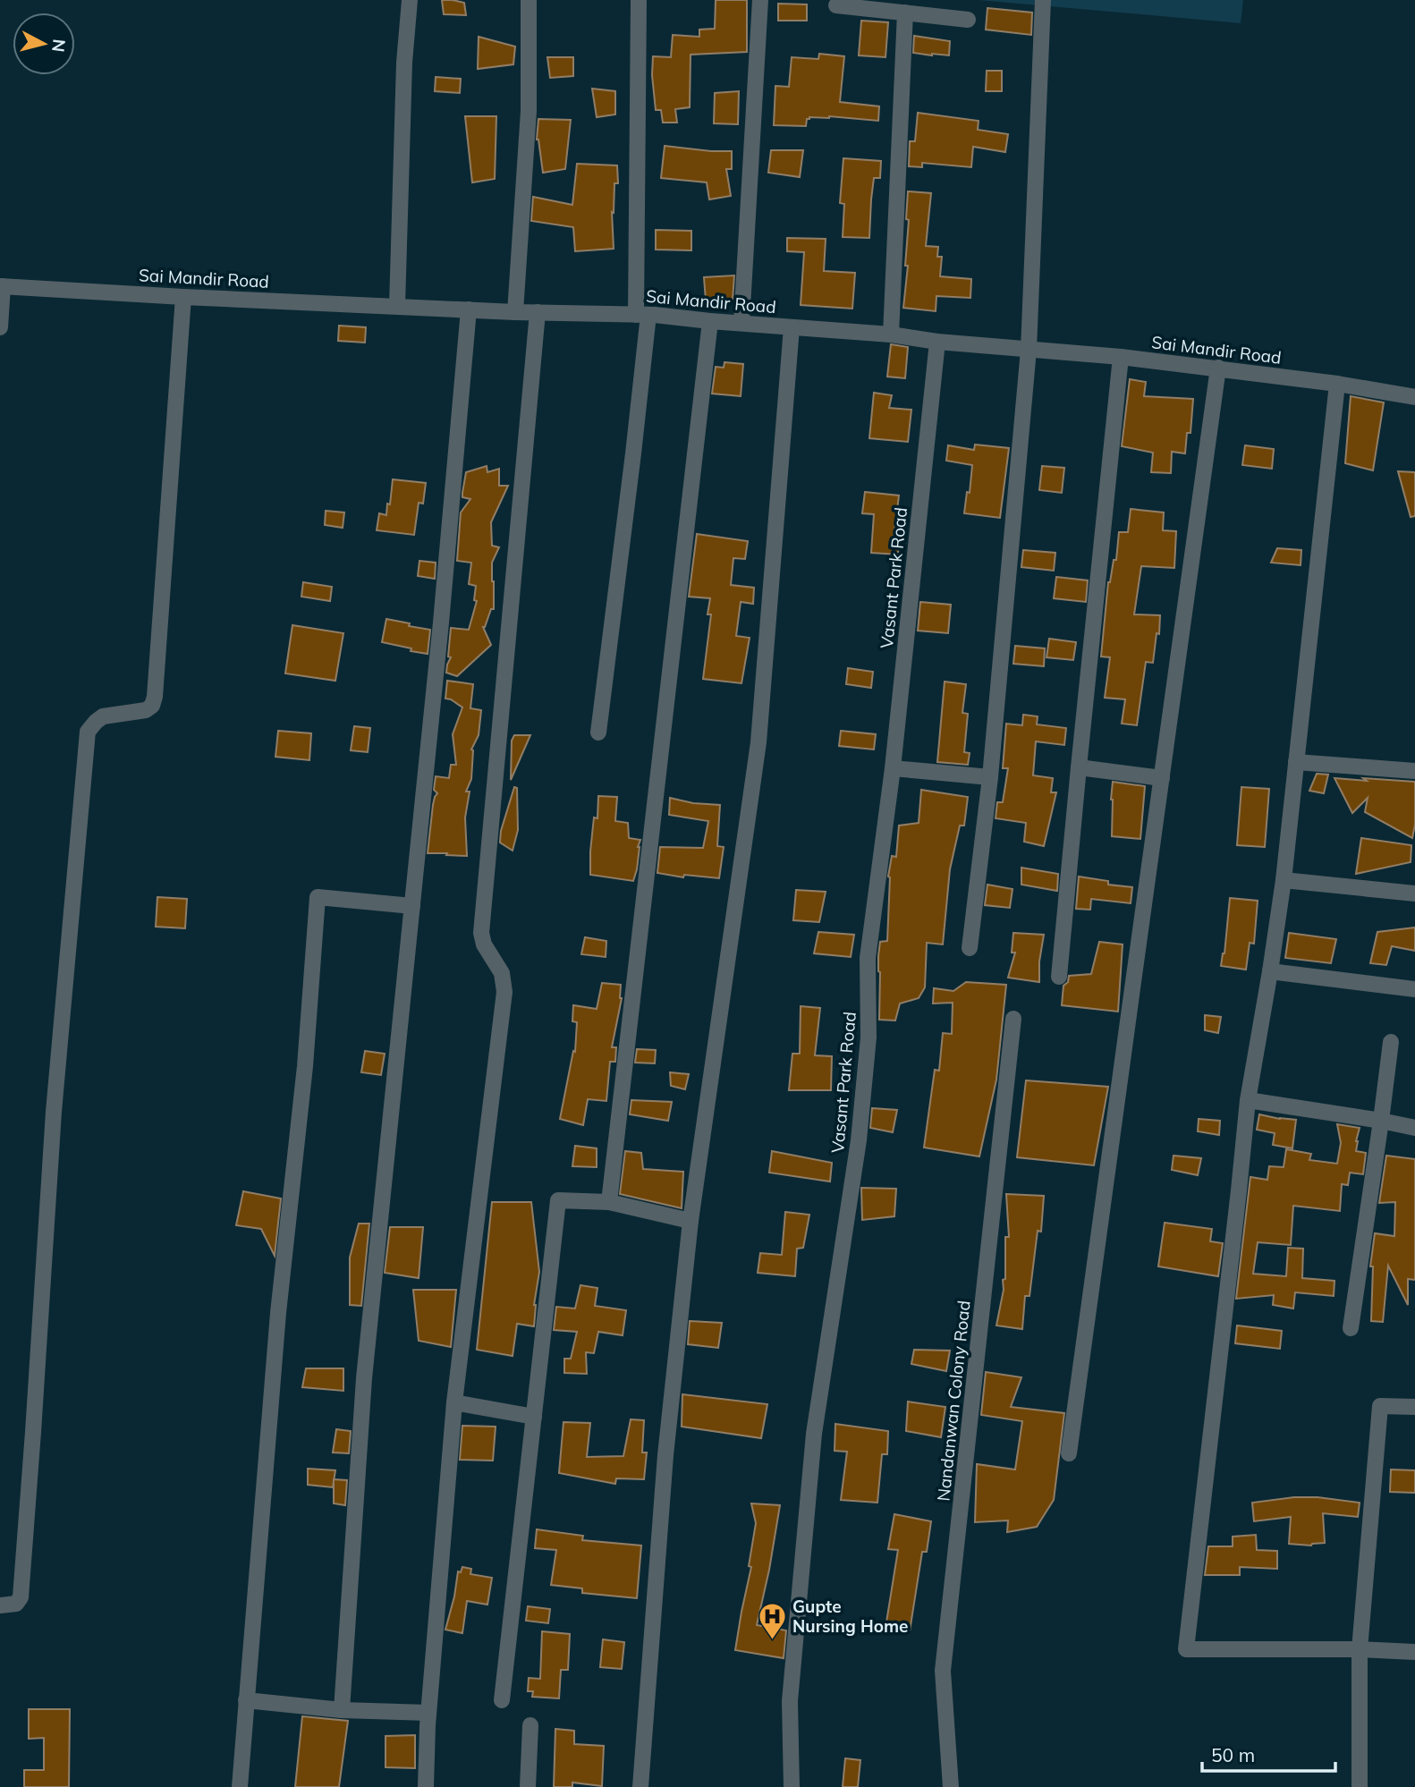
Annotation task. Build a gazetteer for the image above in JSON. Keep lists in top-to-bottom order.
{
  "streets": {
    "street": ["Sai Mandir Road", "Vasant Park Road", "Nandanwan Colony Road"]
  },
  "crossings": [
    ["Sai Mandir Road", "Vasant Park Road"]
  ],
  "places": {
    "hospital": ["Gupte Nursing Home"]
  },
  "scale_bar": "50 m",
  "north": "right"
}
